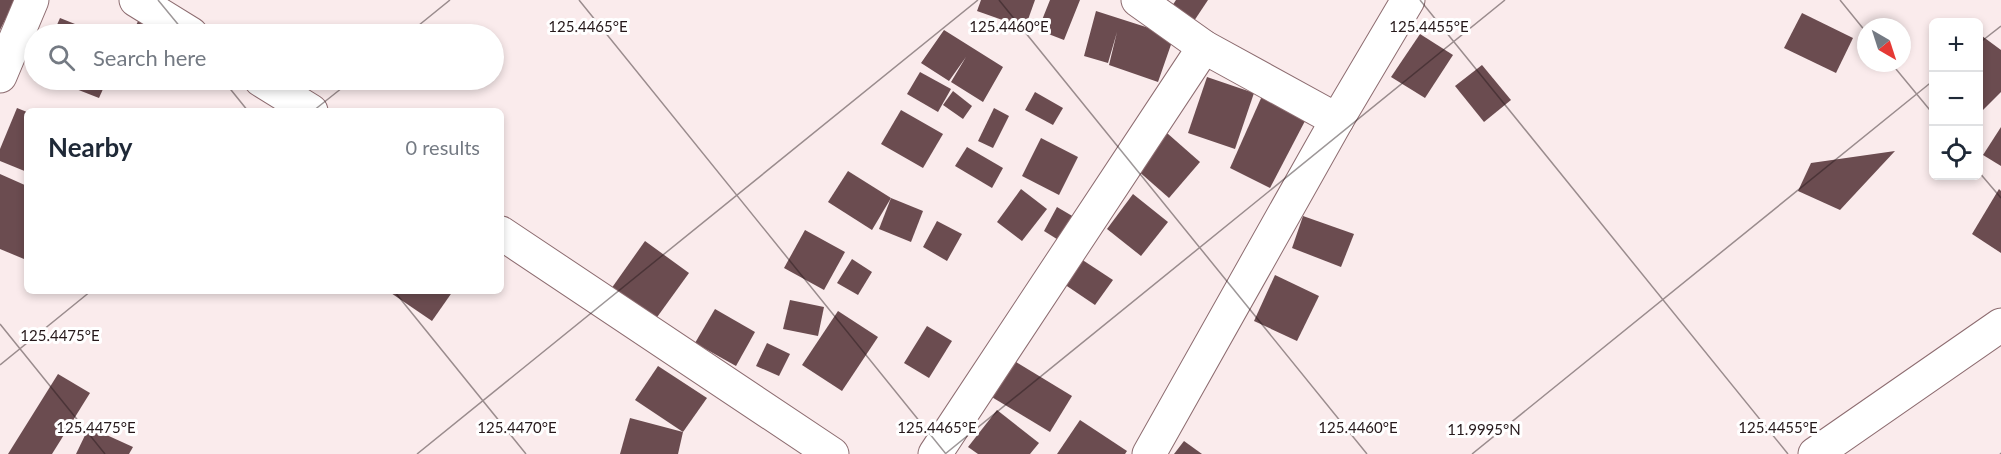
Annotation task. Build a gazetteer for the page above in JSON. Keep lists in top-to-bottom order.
{
  "north": "bottom right",
  "page": {
    "map_buttons": ["+", "−"],
    "search": "Search here",
    "heading": ["Nearby", "0 results"]
  },
  "coordinates": [
    "125.4465°E",
    "125.4460°E",
    "125.4455°E",
    "125.4475°E",
    "125.4470°E",
    "11.9995°N"
  ]
}
